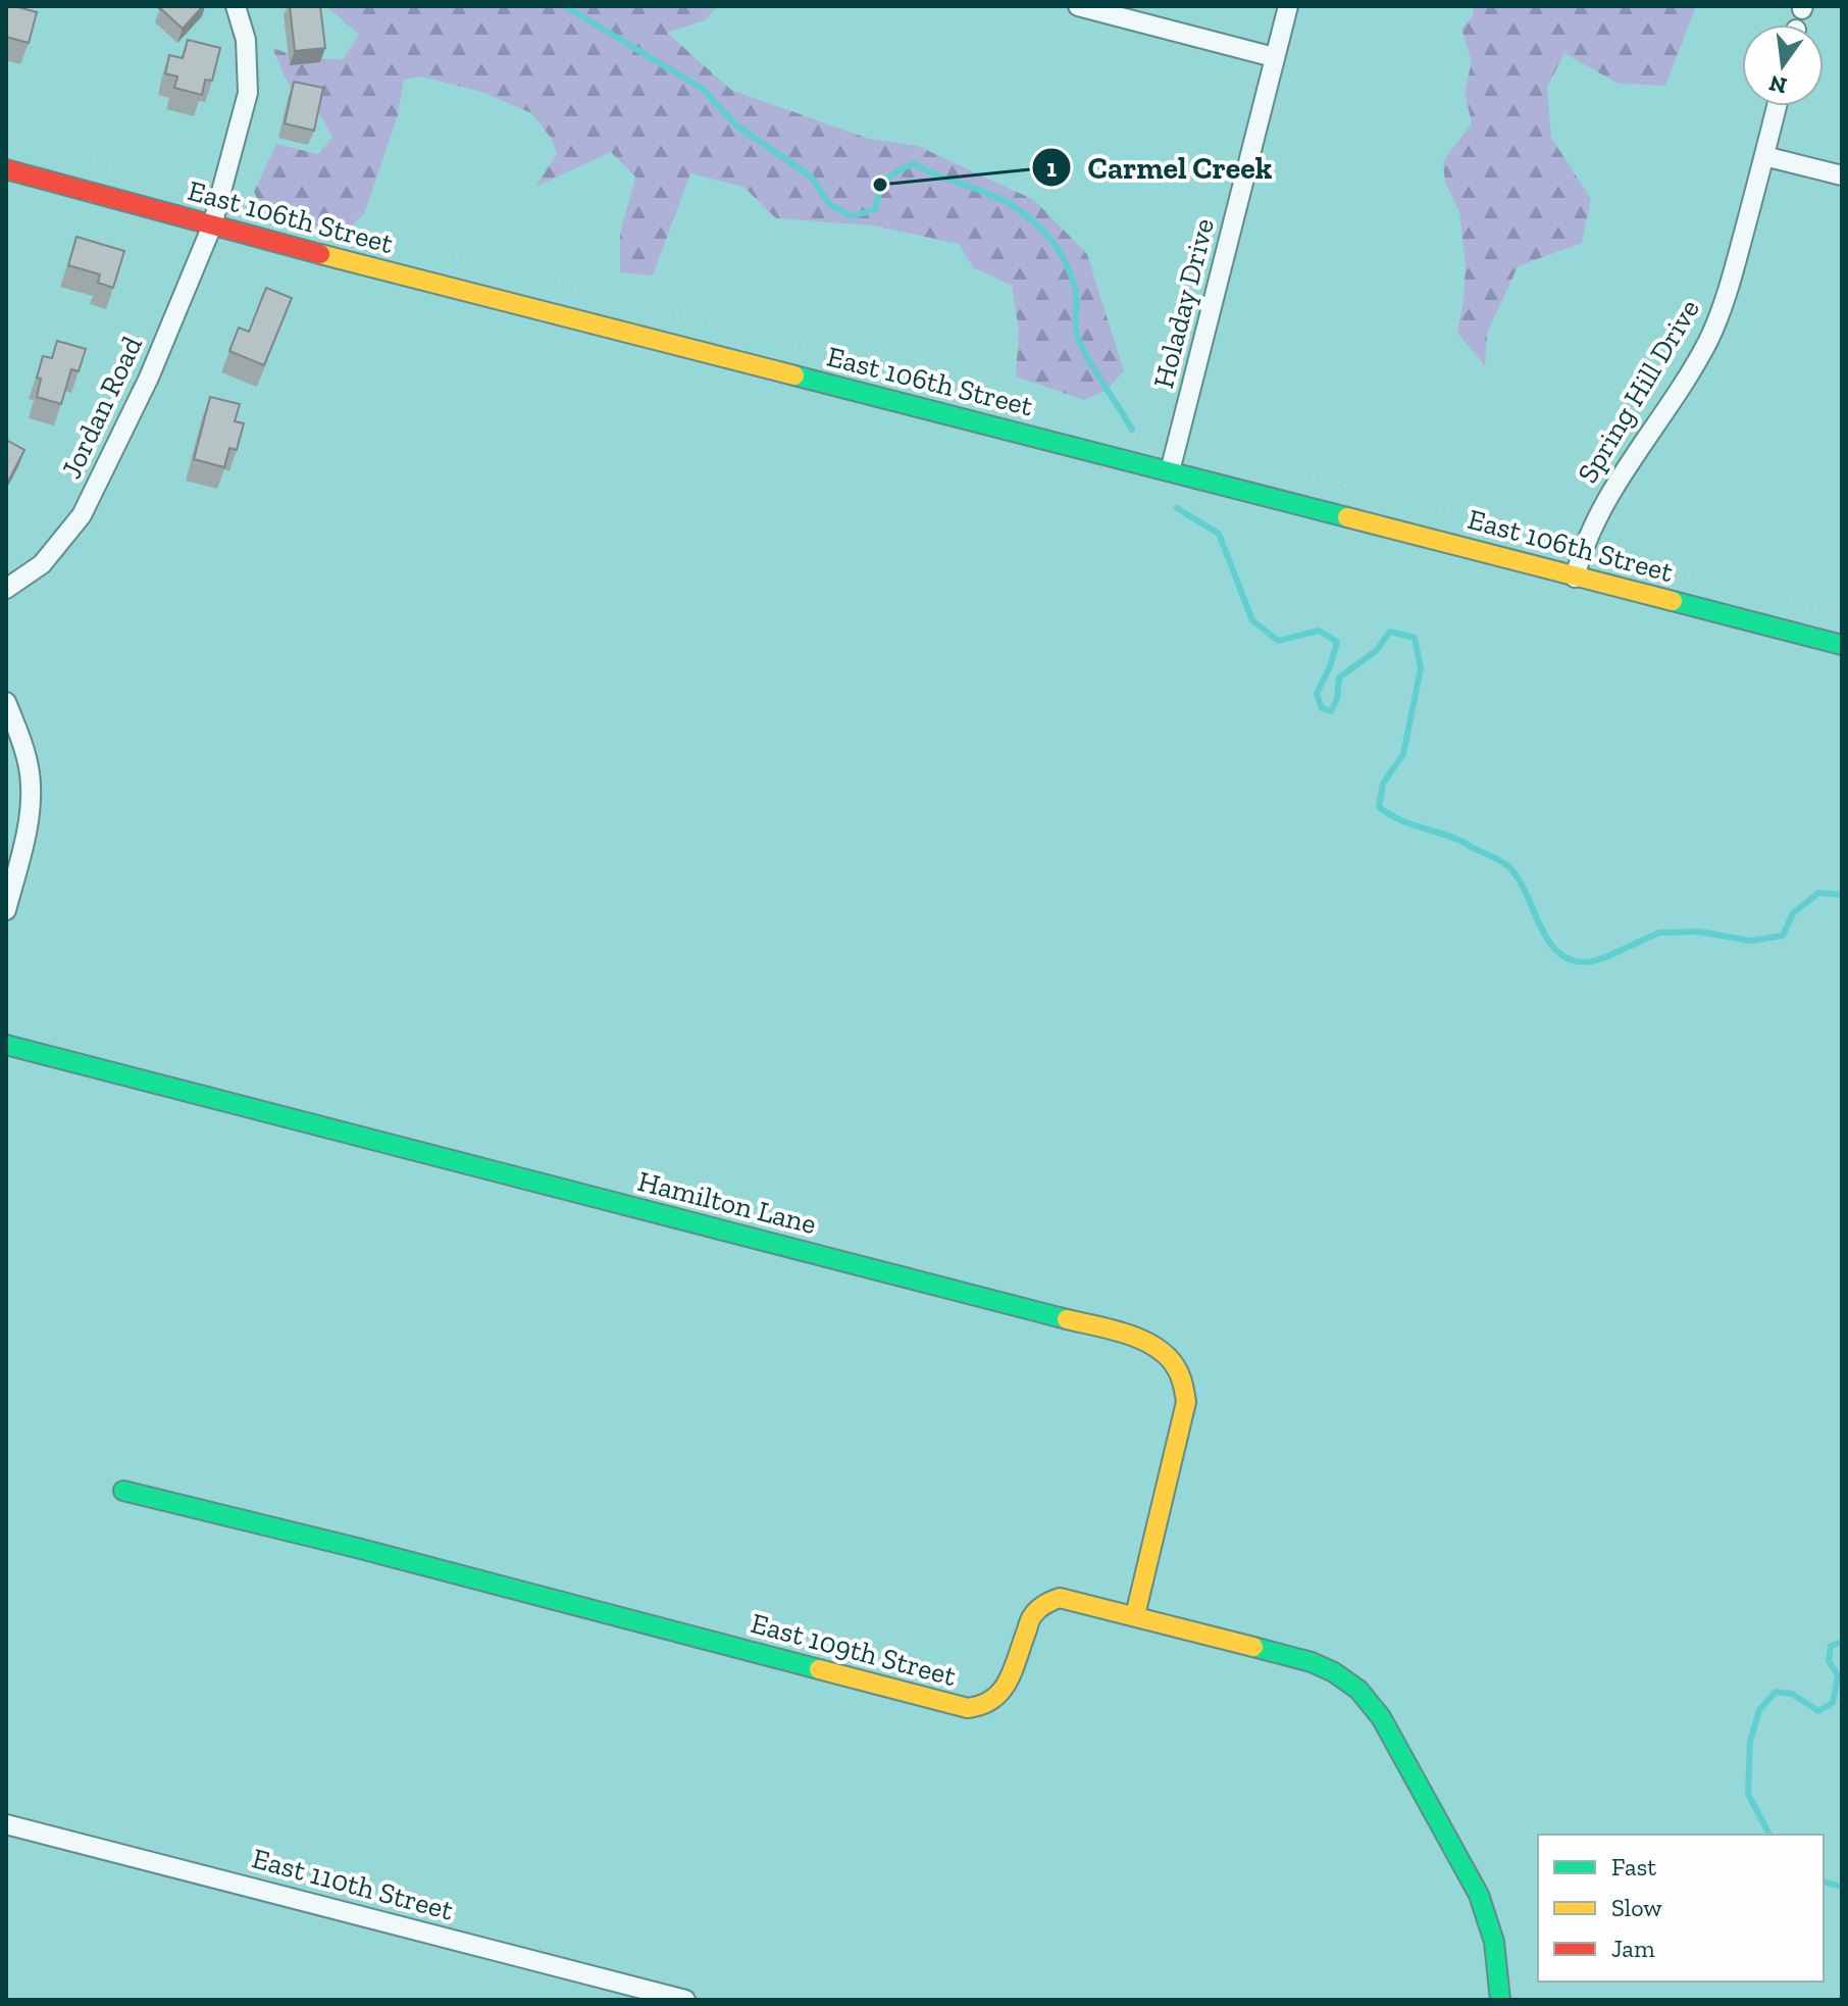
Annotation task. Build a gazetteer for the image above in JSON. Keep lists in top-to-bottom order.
{
  "streets": {
    "street": [
      "East 106th Street",
      "Holaday Drive",
      "Spring Hill Drive",
      "Jordan Road",
      "Hamilton Lane",
      "East 109th Street",
      "East 110th Street"
    ]
  },
  "crossings": [
    ["East 106th Street", "Holaday Drive"],
    ["East 106th Street", "Spring Hill Drive"],
    ["East 106th Street", "Jordan Road"],
    ["Hamilton Lane", "East 109th Street"]
  ],
  "places": ["Carmel Creek"],
  "legend": ["Fast", "Slow", "Jam"],
  "north": "bottom"
}
